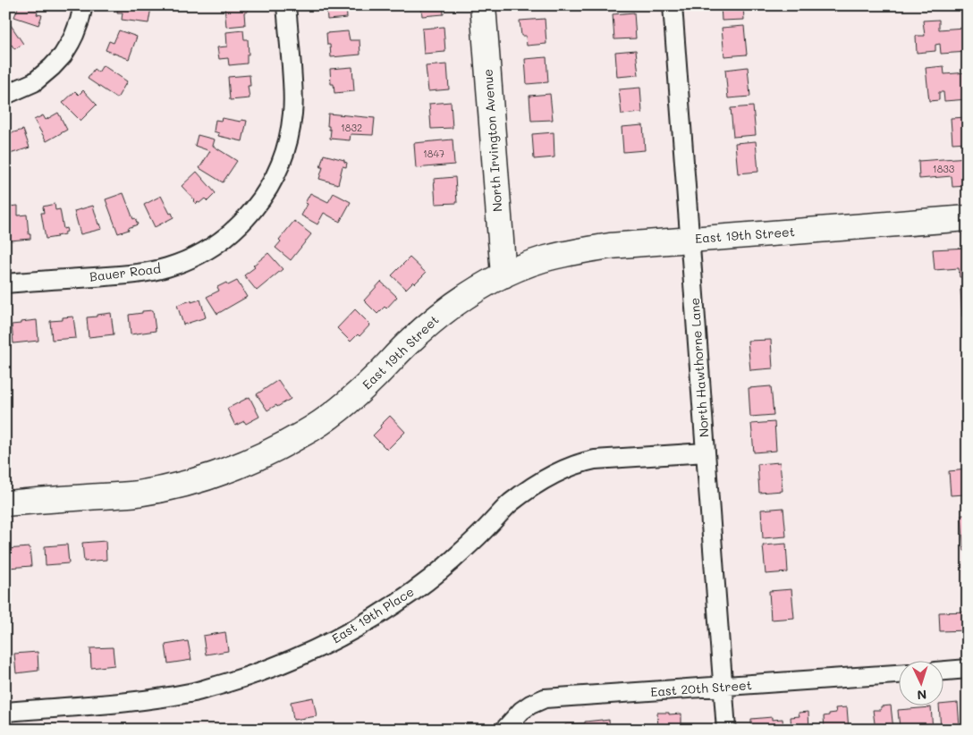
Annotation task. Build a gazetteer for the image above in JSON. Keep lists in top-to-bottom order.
{
  "streets": {
    "street": [
      "North Irvington Avenue",
      "East 19th Street",
      "Bauer Road",
      "North Hawthorne Lane",
      "East 19th Place",
      "East 20th Street"
    ]
  },
  "crossings": [
    ["North Irvington Avenue", "East 19th Street"],
    ["East 19th Street", "North Hawthorne Lane"],
    ["North Hawthorne Lane", "East 19th Place"],
    ["North Hawthorne Lane", "East 20th Street"]
  ],
  "house_numbers": ["1832", "1847", "1833"],
  "north": "bottom"
}
